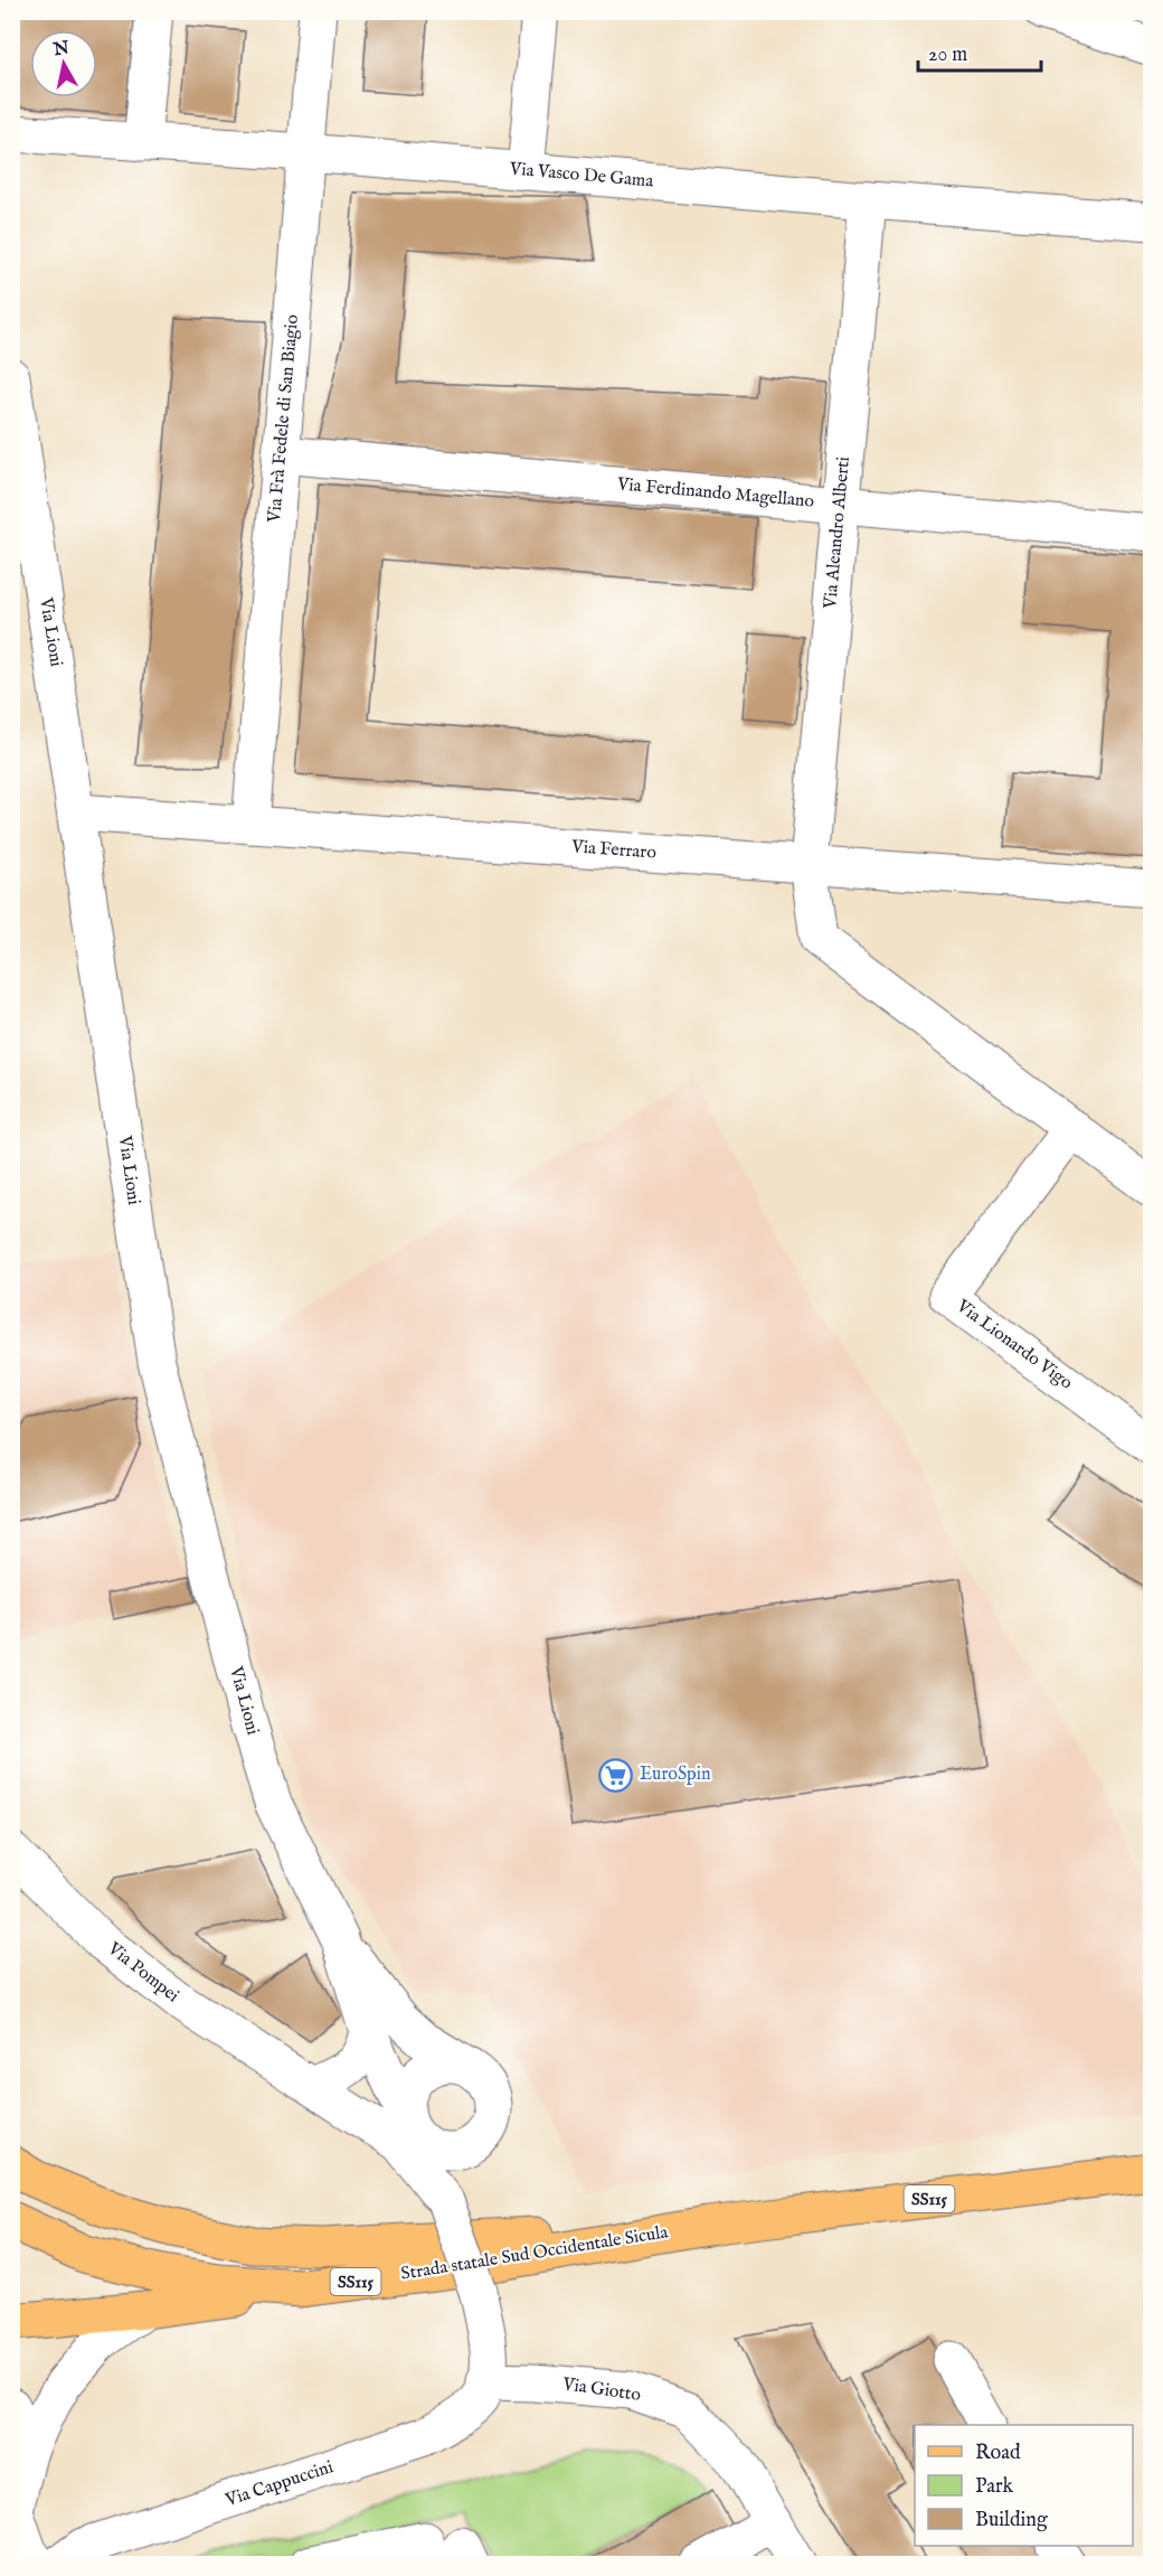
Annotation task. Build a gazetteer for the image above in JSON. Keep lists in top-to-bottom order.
{
  "streets": {
    "main road": ["SS115", "Strada statale Sud Occidentale Sicula"],
    "street": [
      "Via Vasco De Gama",
      "Via Frà Fedele di San Biagio",
      "Via Ferdinando Magellano",
      "Via Aleandro Alberti",
      "Via Lioni",
      "Via Ferraro",
      "Via Lionardo Vigo",
      "Via Pompei",
      "Via Giotto",
      "Via Cappuccini"
    ]
  },
  "crossings": [
    ["Via Vasco De Gama", "Via Frà Fedele di San Biagio"],
    ["Via Vasco De Gama", "Via Aleandro Alberti"],
    ["Via Frà Fedele di San Biagio", "Via Ferdinando Magellano"],
    ["Via Frà Fedele di San Biagio", "Via Ferraro"],
    ["Via Ferdinando Magellano", "Via Aleandro Alberti"],
    ["Via Aleandro Alberti", "Via Ferraro"],
    ["Via Lioni", "Via Ferraro"],
    ["Via Giotto", "Via Cappuccini"]
  ],
  "places": {
    "supermarket": ["EuroSpin"]
  },
  "legend": ["Road", "Park", "Building"],
  "scale_bar": "20 m",
  "north": "top"
}
